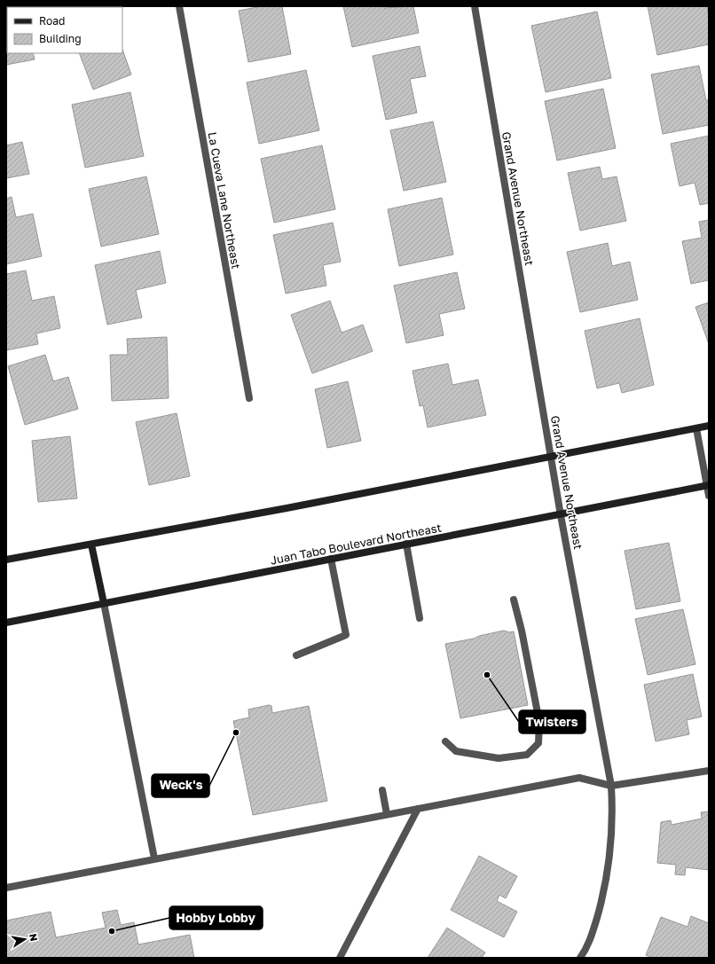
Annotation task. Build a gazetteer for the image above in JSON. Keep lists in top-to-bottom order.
{
  "streets": {
    "main road": ["Juan Tabo Boulevard Northeast"],
    "street": ["Grand Avenue Northeast", "La Cueva Lane Northeast"]
  },
  "crossings": [
    ["Grand Avenue Northeast", "Juan Tabo Boulevard Northeast"]
  ],
  "places": ["Twisters", "Weck's", "Hobby Lobby"],
  "legend": ["Road", "Building"],
  "north": "right"
}
